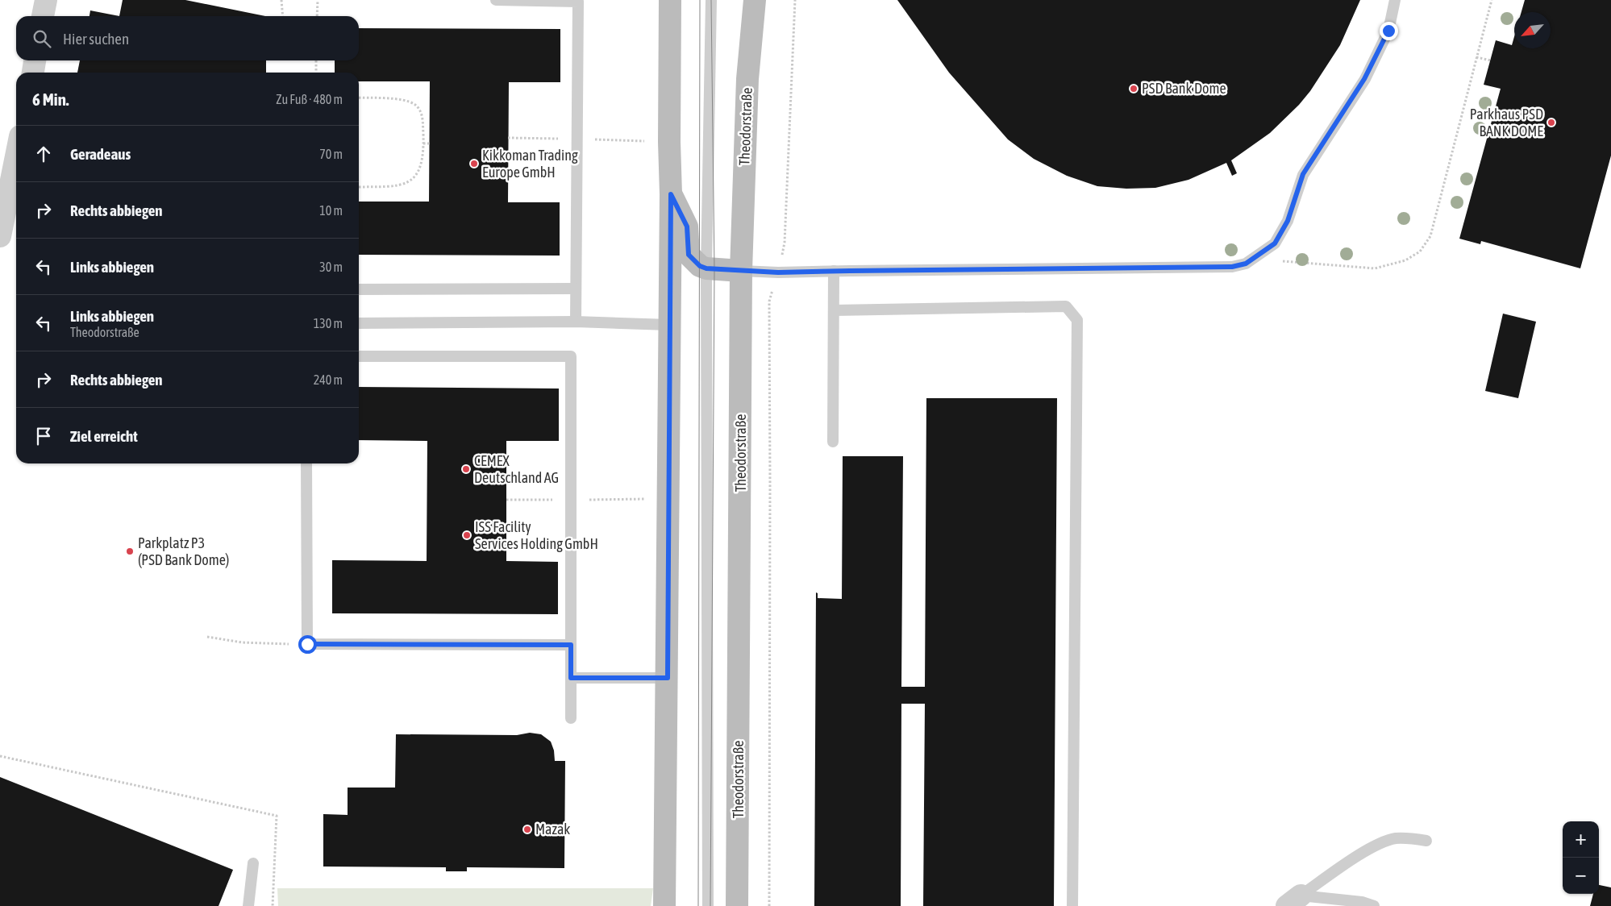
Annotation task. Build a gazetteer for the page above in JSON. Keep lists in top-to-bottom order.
{
  "streets": {
    "main road": ["Theodorstraße"]
  },
  "places": [
    "PSD Bank Dome",
    "Parkhaus PSD BANK DOME",
    "Kikkoman Trading Europe GmbH",
    "CEMEX Deutschland AG",
    "ISS Facility Services Holding GmbH",
    "Parkplatz P3 (PSD Bank Dome)",
    "Mazak"
  ],
  "north": "bottom left",
  "page": {
    "search": "Hier suchen",
    "heading": ["6 Min.", "Zu Fuß · 480 m"],
    "list": [
      ["Geradeaus", "70 m"],
      ["Rechts abbiegen", "10 m"],
      ["Links abbiegen", "30 m"],
      ["Links abbiegen", "Theodorstraße", "130 m"],
      ["Rechts abbiegen", "240 m"],
      "Ziel erreicht"
    ],
    "map_buttons": ["+", "−"]
  }
}
